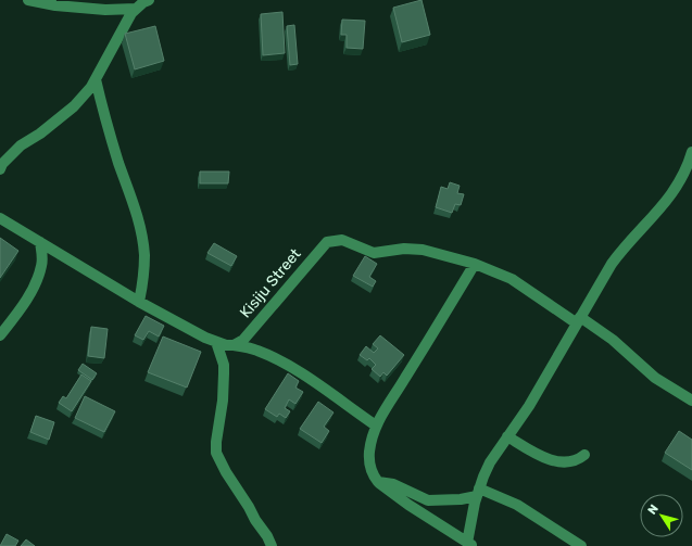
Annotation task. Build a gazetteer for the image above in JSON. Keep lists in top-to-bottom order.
{
  "streets": {
    "street": ["Kisiju Street"]
  },
  "north": "top left"
}
